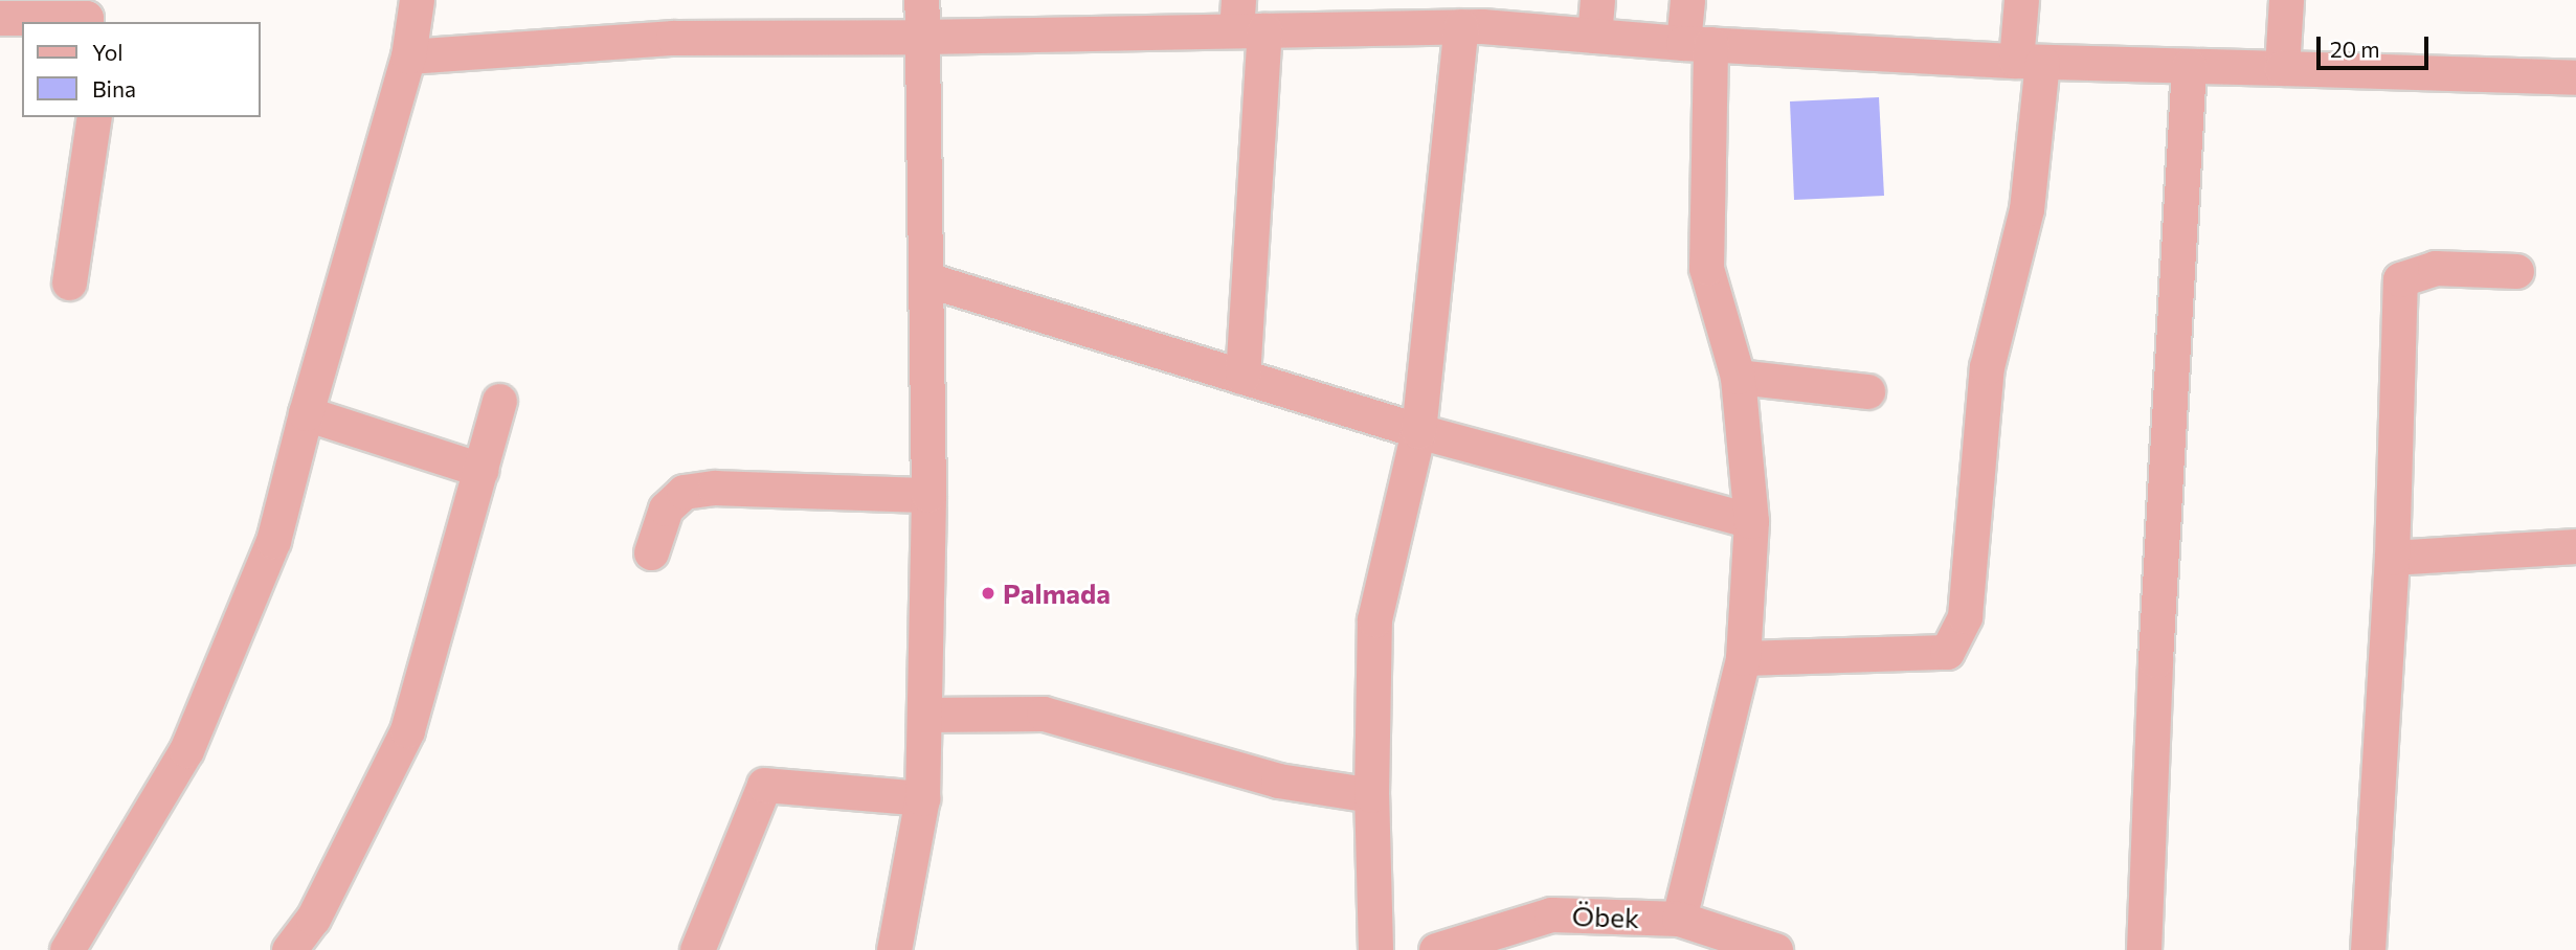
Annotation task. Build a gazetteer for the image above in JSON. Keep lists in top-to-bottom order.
{
  "streets": {
    "street": ["Öbek"]
  },
  "places": ["Palmada"],
  "legend": ["Yol", "Bina"],
  "scale_bar": "20 m"
}
